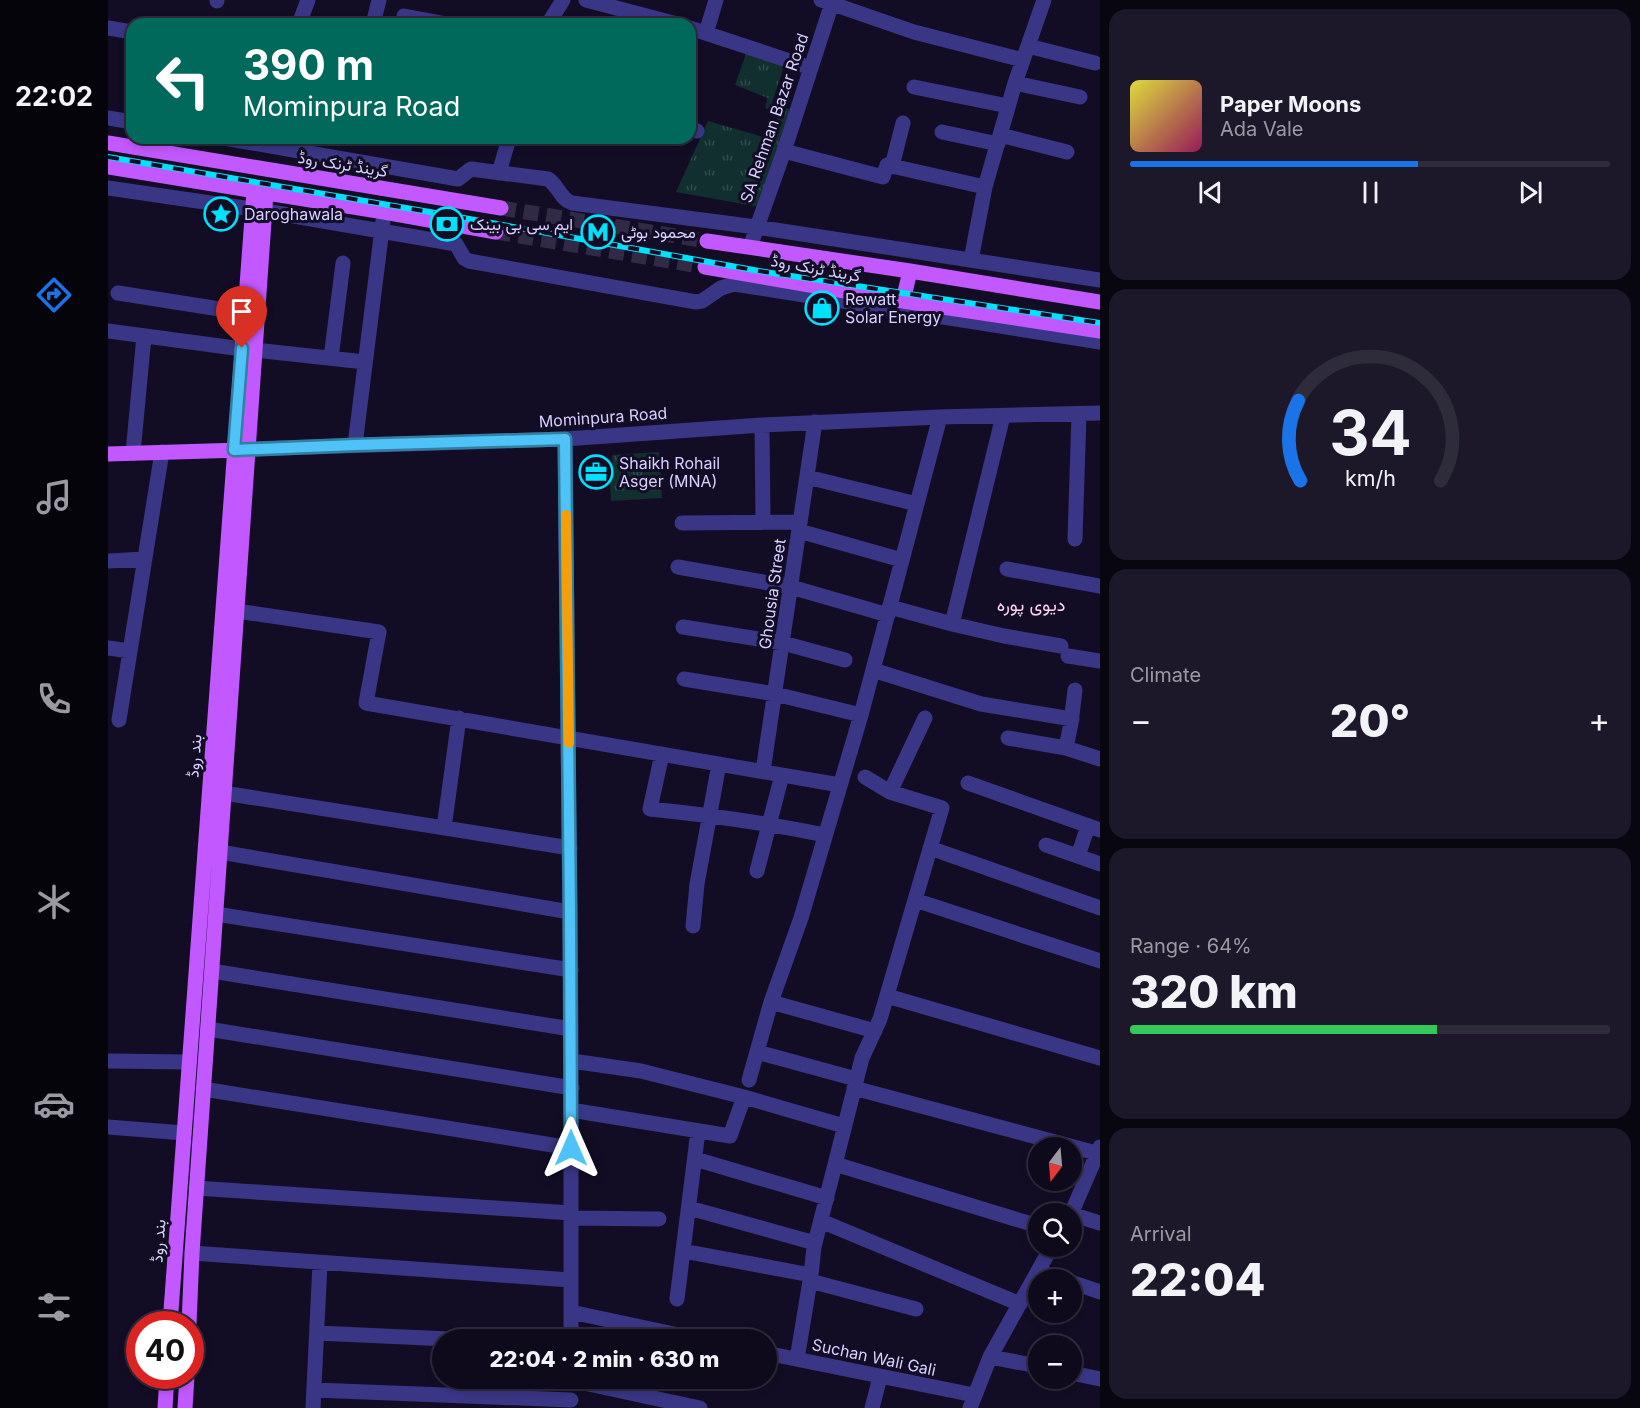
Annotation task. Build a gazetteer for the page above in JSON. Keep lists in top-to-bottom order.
{
  "streets": {
    "main road": ["گرینڈ ٹرنک روڈ", "Mominpura Road", "بند روڈ"],
    "street": ["SA Rehman Bazar Road", "Ghousia Street", "Suchan Wali Gali"]
  },
  "crossings": [
    ["SA Rehman Bazar Road", "گرینڈ ٹرنک روڈ"],
    ["Mominpura Road", "Ghousia Street"],
    ["Mominpura Road", "بند روڈ"]
  ],
  "districts": ["دیوی پورہ"],
  "places": {
    "place": ["Daroghawala"],
    "bank": ["ایم سی بی بینک"],
    "metro station": ["محمود بوٹی"],
    "shop": ["Rewatt Solar Energy"],
    "office": ["Shaikh Rohail Asger (MNA)"]
  },
  "north": "bottom",
  "page": {
    "tabs": "22:02",
    "turn": ["390 m", "Mominpura Road"],
    "song": ["Paper Moons", "Ada Vale"],
    "tile": [
      "Climate",
      ["Range · 64%", "320 km"],
      ["Arrival", "22:04"]
    ],
    "heat": ["−", "20°", "+"],
    "map_buttons": ["+", "−"],
    "limit": "40",
    "trip": "22:04 · 2 min · 630 m",
    "gauge": ["34", "km/h"]
  }
}
